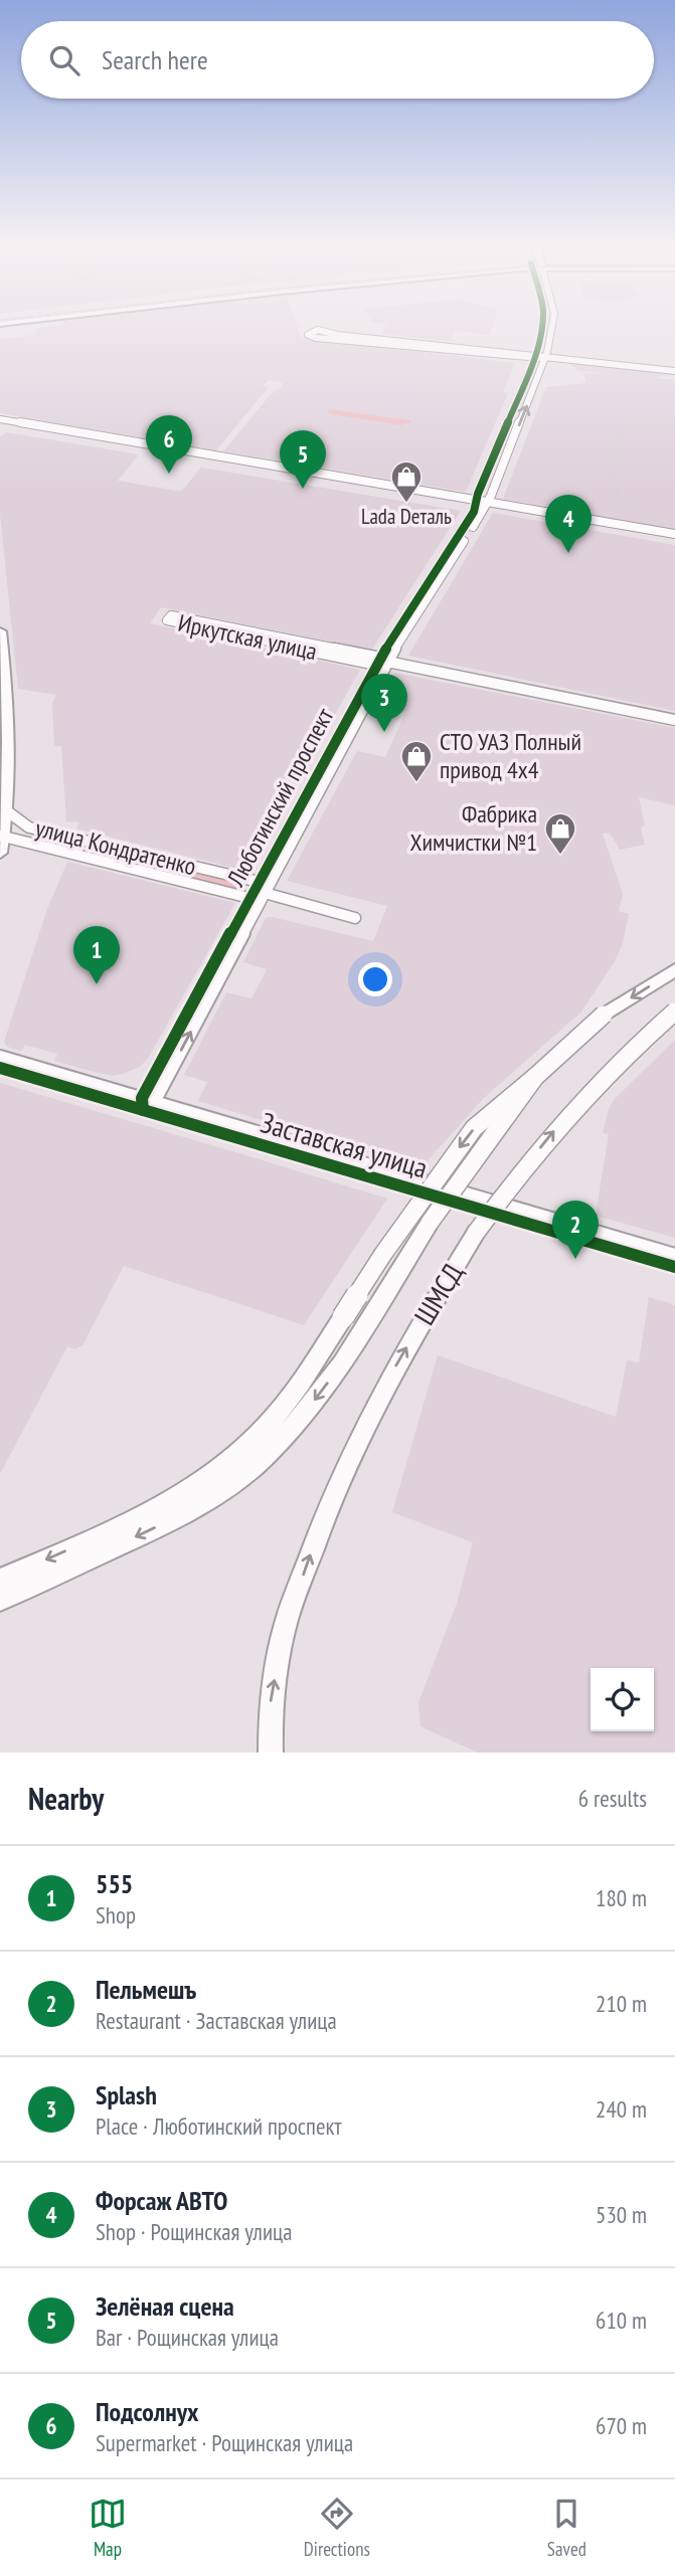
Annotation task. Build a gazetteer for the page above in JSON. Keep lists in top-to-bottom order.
{
  "streets": {
    "main road": ["ШМСД"],
    "street": [
      "Иркутская улица",
      "Люботинский проспект",
      "улица Кондратенко",
      "Заставская улица"
    ]
  },
  "crossings": [
    ["Иркутская улица", "Люботинский проспект"],
    ["Люботинский проспект", "улица Кондратенко"],
    ["Люботинский проспект", "Заставская улица"]
  ],
  "places": {
    "shop": ["Lada Dеталь", "СТО УАЗ Полный привод 4х4", "Фабрика Химчистки №1"]
  },
  "page": {
    "search": "Search here",
    "pins": [
      "6",
      "5",
      "4",
      "3",
      "1",
      "2"
    ],
    "heading": ["Nearby", "6 results"],
    "list": [
      {
        "mark": "1",
        "name": "555",
        "note": "Shop",
        "value": "180 m"
      },
      {
        "mark": "2",
        "name": "Пельмешъ",
        "note": "Restaurant · Заставская улица",
        "value": "210 m"
      },
      {
        "mark": "3",
        "name": "Splash",
        "note": "Place · Люботинский проспект",
        "value": "240 m"
      },
      {
        "mark": "4",
        "name": "Форсаж АВТО",
        "note": "Shop · Рощинская улица",
        "value": "530 m"
      },
      {
        "mark": "5",
        "name": "Зелёная сцена",
        "note": "Bar · Рощинская улица",
        "value": "610 m"
      },
      {
        "mark": "6",
        "name": "Подсолнух",
        "note": "Supermarket · Рощинская улица",
        "value": "670 m"
      }
    ],
    "nav": ["Map", "Directions", "Saved"]
  }
}
